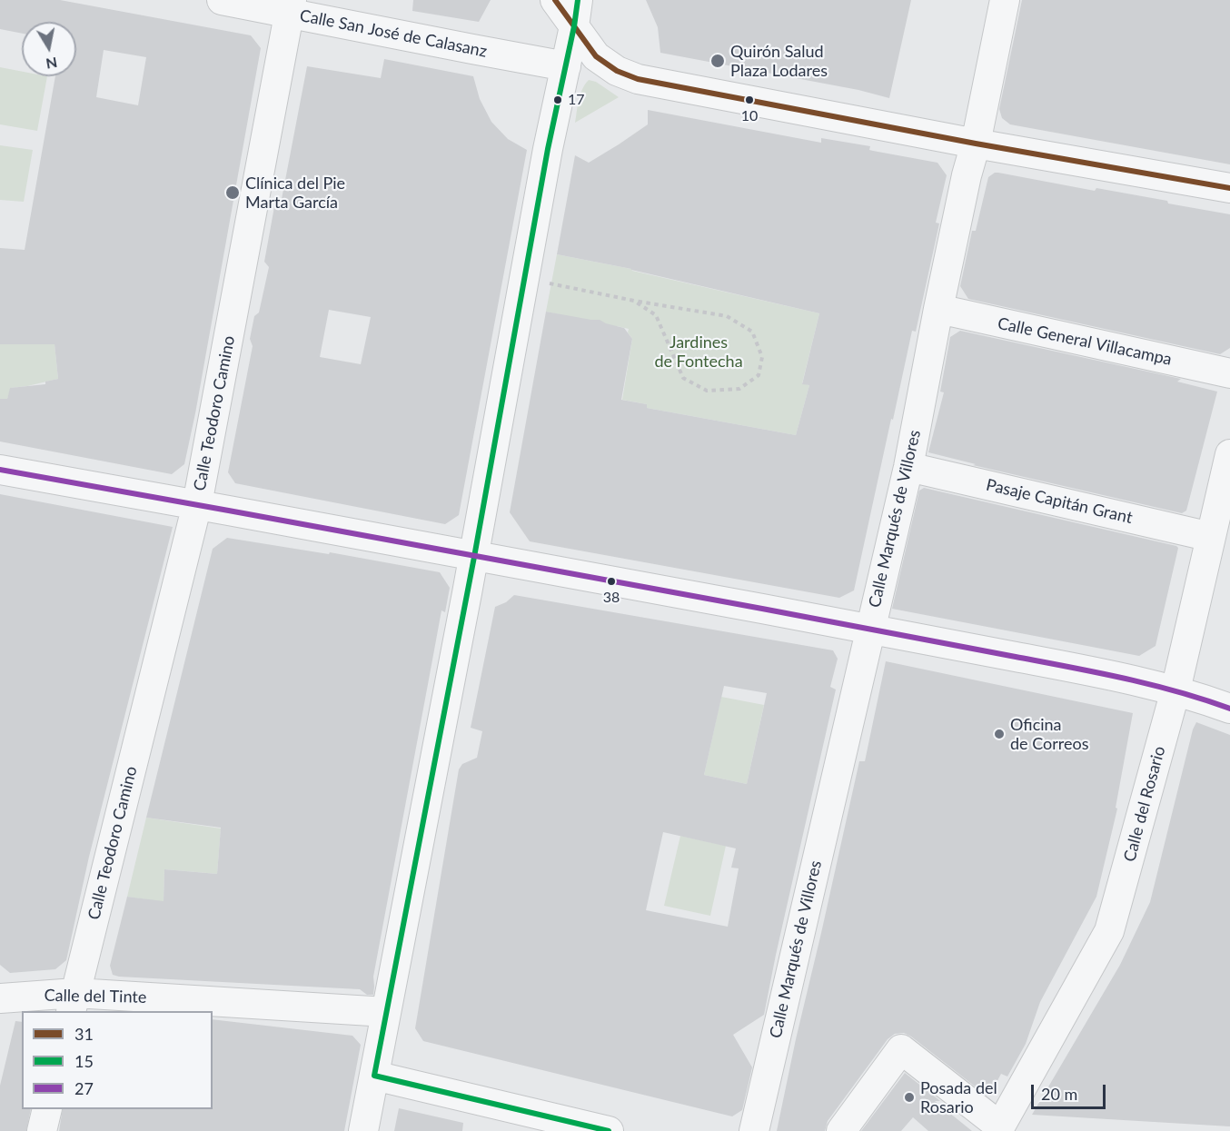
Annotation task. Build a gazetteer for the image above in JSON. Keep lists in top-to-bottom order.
{
  "streets": {
    "street": [
      "Calle San José de Calasanz",
      "Calle General Villacampa",
      "Calle Teodoro Camino",
      "Pasaje Capitán Grant",
      "Calle Marqués de Villores",
      "Calle del Rosario",
      "Calle del Tinte"
    ]
  },
  "crossings": [
    ["Calle San José de Calasanz", "Calle Teodoro Camino"],
    ["Calle General Villacampa", "Calle Marqués de Villores"],
    ["Calle Teodoro Camino", "Calle del Tinte"],
    ["Pasaje Capitán Grant", "Calle Marqués de Villores"],
    ["Pasaje Capitán Grant", "Calle del Rosario"]
  ],
  "parks": ["Jardines de Fontecha"],
  "places": [
    "Quirón Salud Plaza Lodares",
    "17",
    "10",
    "Clínica del Pie Marta García",
    "38",
    "Oficina de Correos",
    "Posada del Rosario"
  ],
  "lines": ["transit line 31", "transit line 15", "transit line 27"],
  "legend": ["31", "15", "27"],
  "scale_bar": "20 m",
  "north": "bottom"
}
